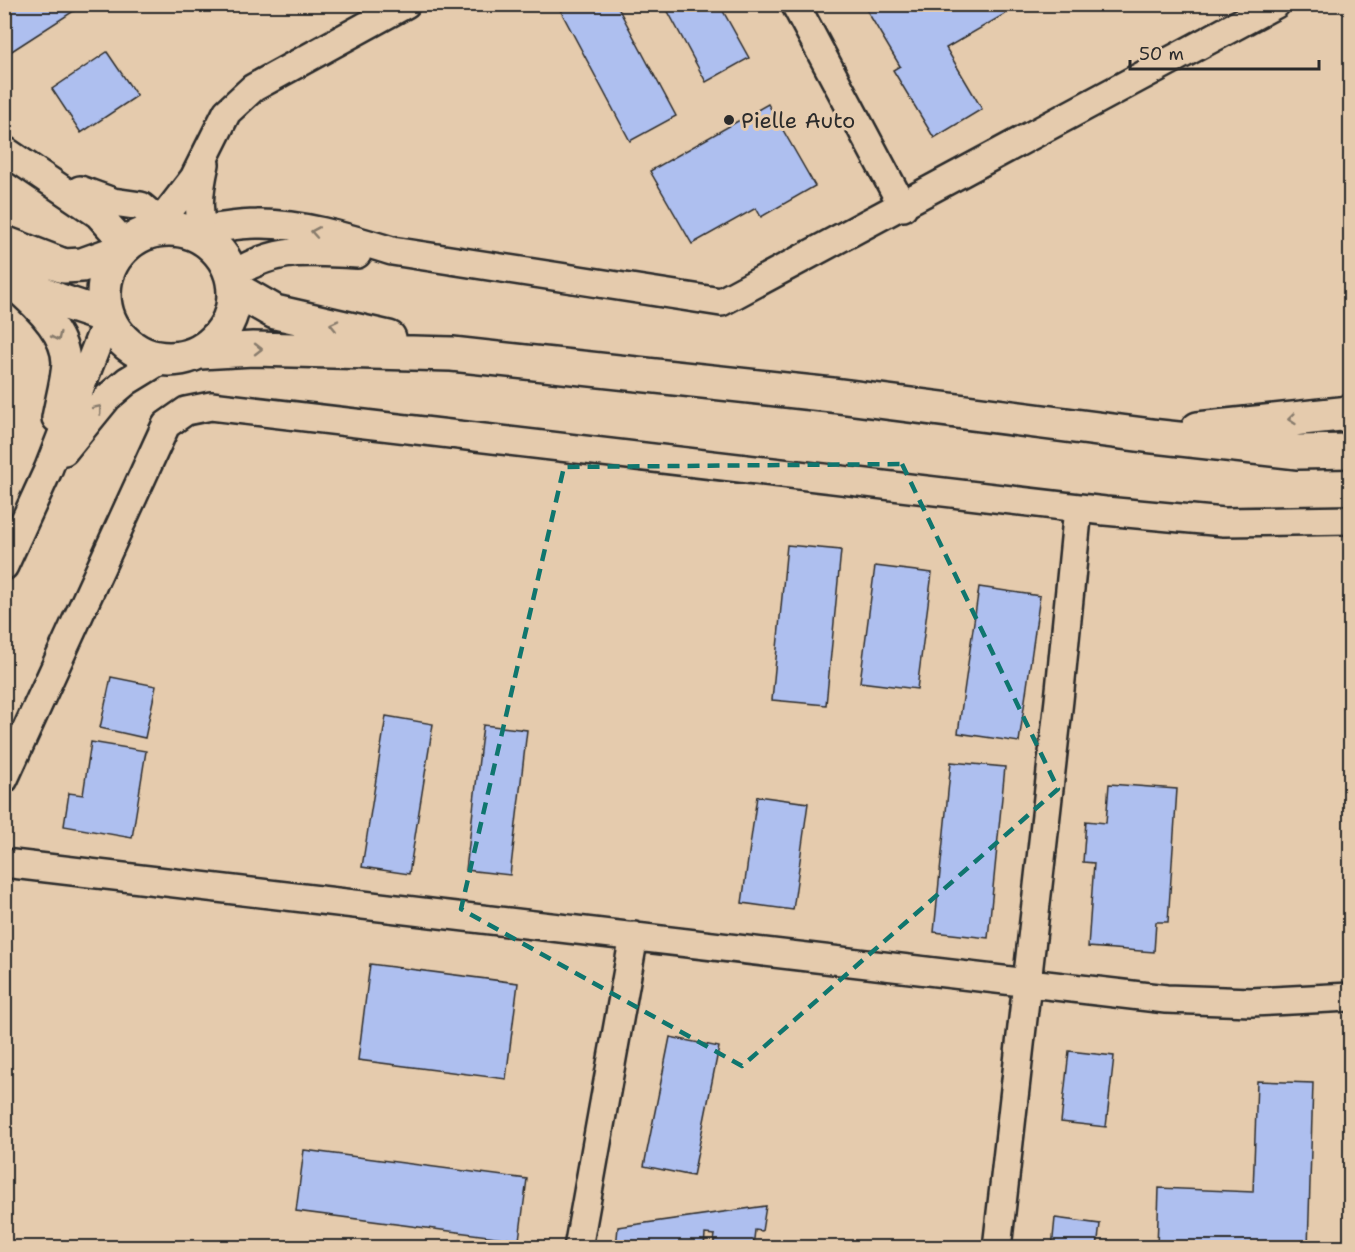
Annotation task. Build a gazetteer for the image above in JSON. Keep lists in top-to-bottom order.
{
  "places": ["Pielle Auto"],
  "scale_bar": "50 m"
}
